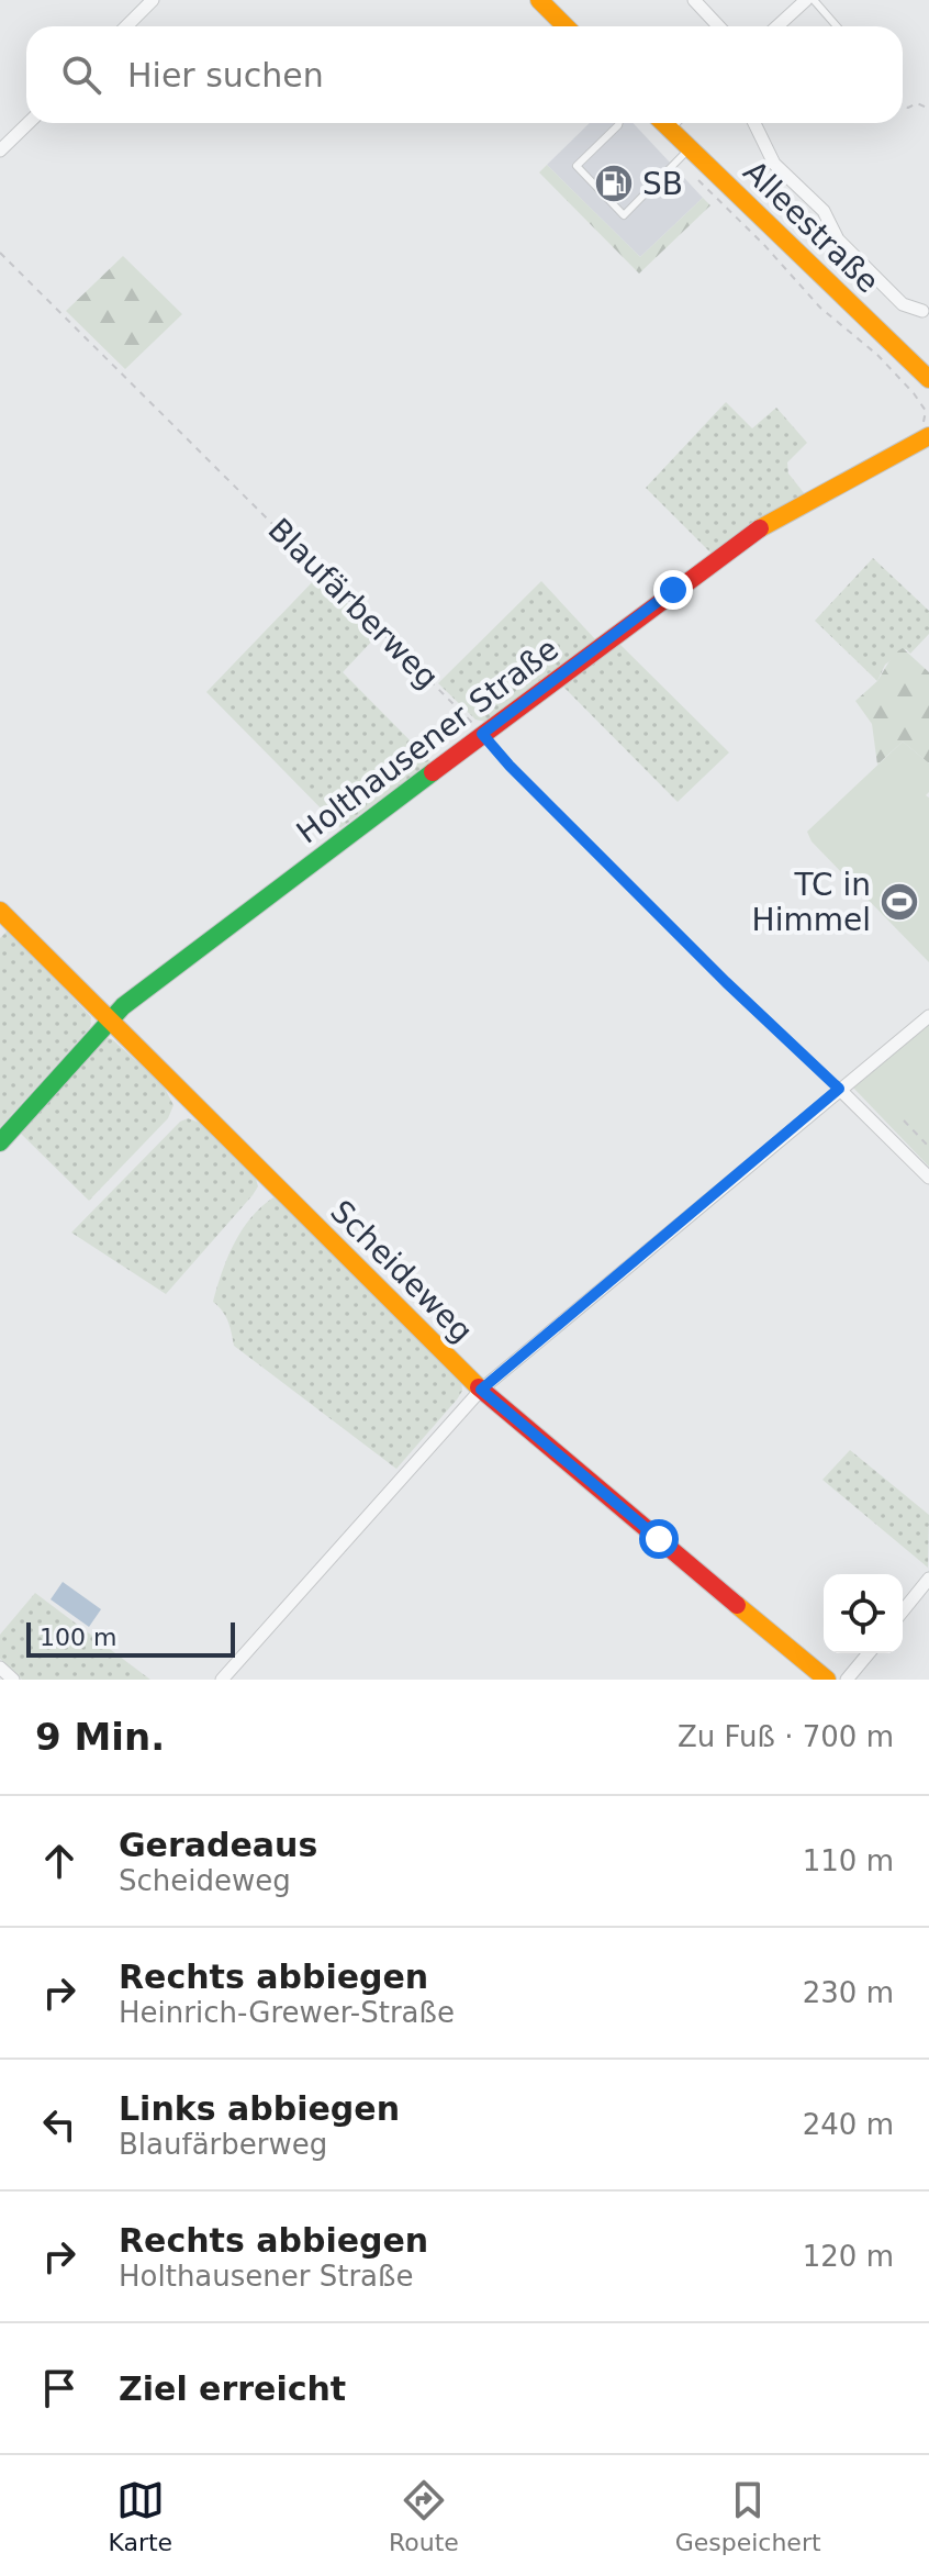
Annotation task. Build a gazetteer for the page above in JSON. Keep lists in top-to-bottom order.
{
  "streets": {
    "street": ["Alleestraße", "Holthausener Straße", "Scheideweg"],
    "path": ["Blaufärberweg"]
  },
  "crossings": [
    ["Blaufärberweg", "Holthausener Straße"],
    ["Holthausener Straße", "Scheideweg"]
  ],
  "places": {
    "fuel station": ["SB"],
    "sports": ["TC in Himmel"]
  },
  "scale_bar": "100 m",
  "page": {
    "search": "Hier suchen",
    "scale": "100 m",
    "heading": ["9 Min.", "Zu Fuß · 700 m"],
    "list": [
      ["Geradeaus", "Scheideweg", "110 m"],
      ["Rechts abbiegen", "Heinrich-Grewer-Straße", "230 m"],
      ["Links abbiegen", "Blaufärberweg", "240 m"],
      ["Rechts abbiegen", "Holthausener Straße", "120 m"],
      "Ziel erreicht"
    ],
    "nav": ["Karte", "Route", "Gespeichert"]
  }
}
